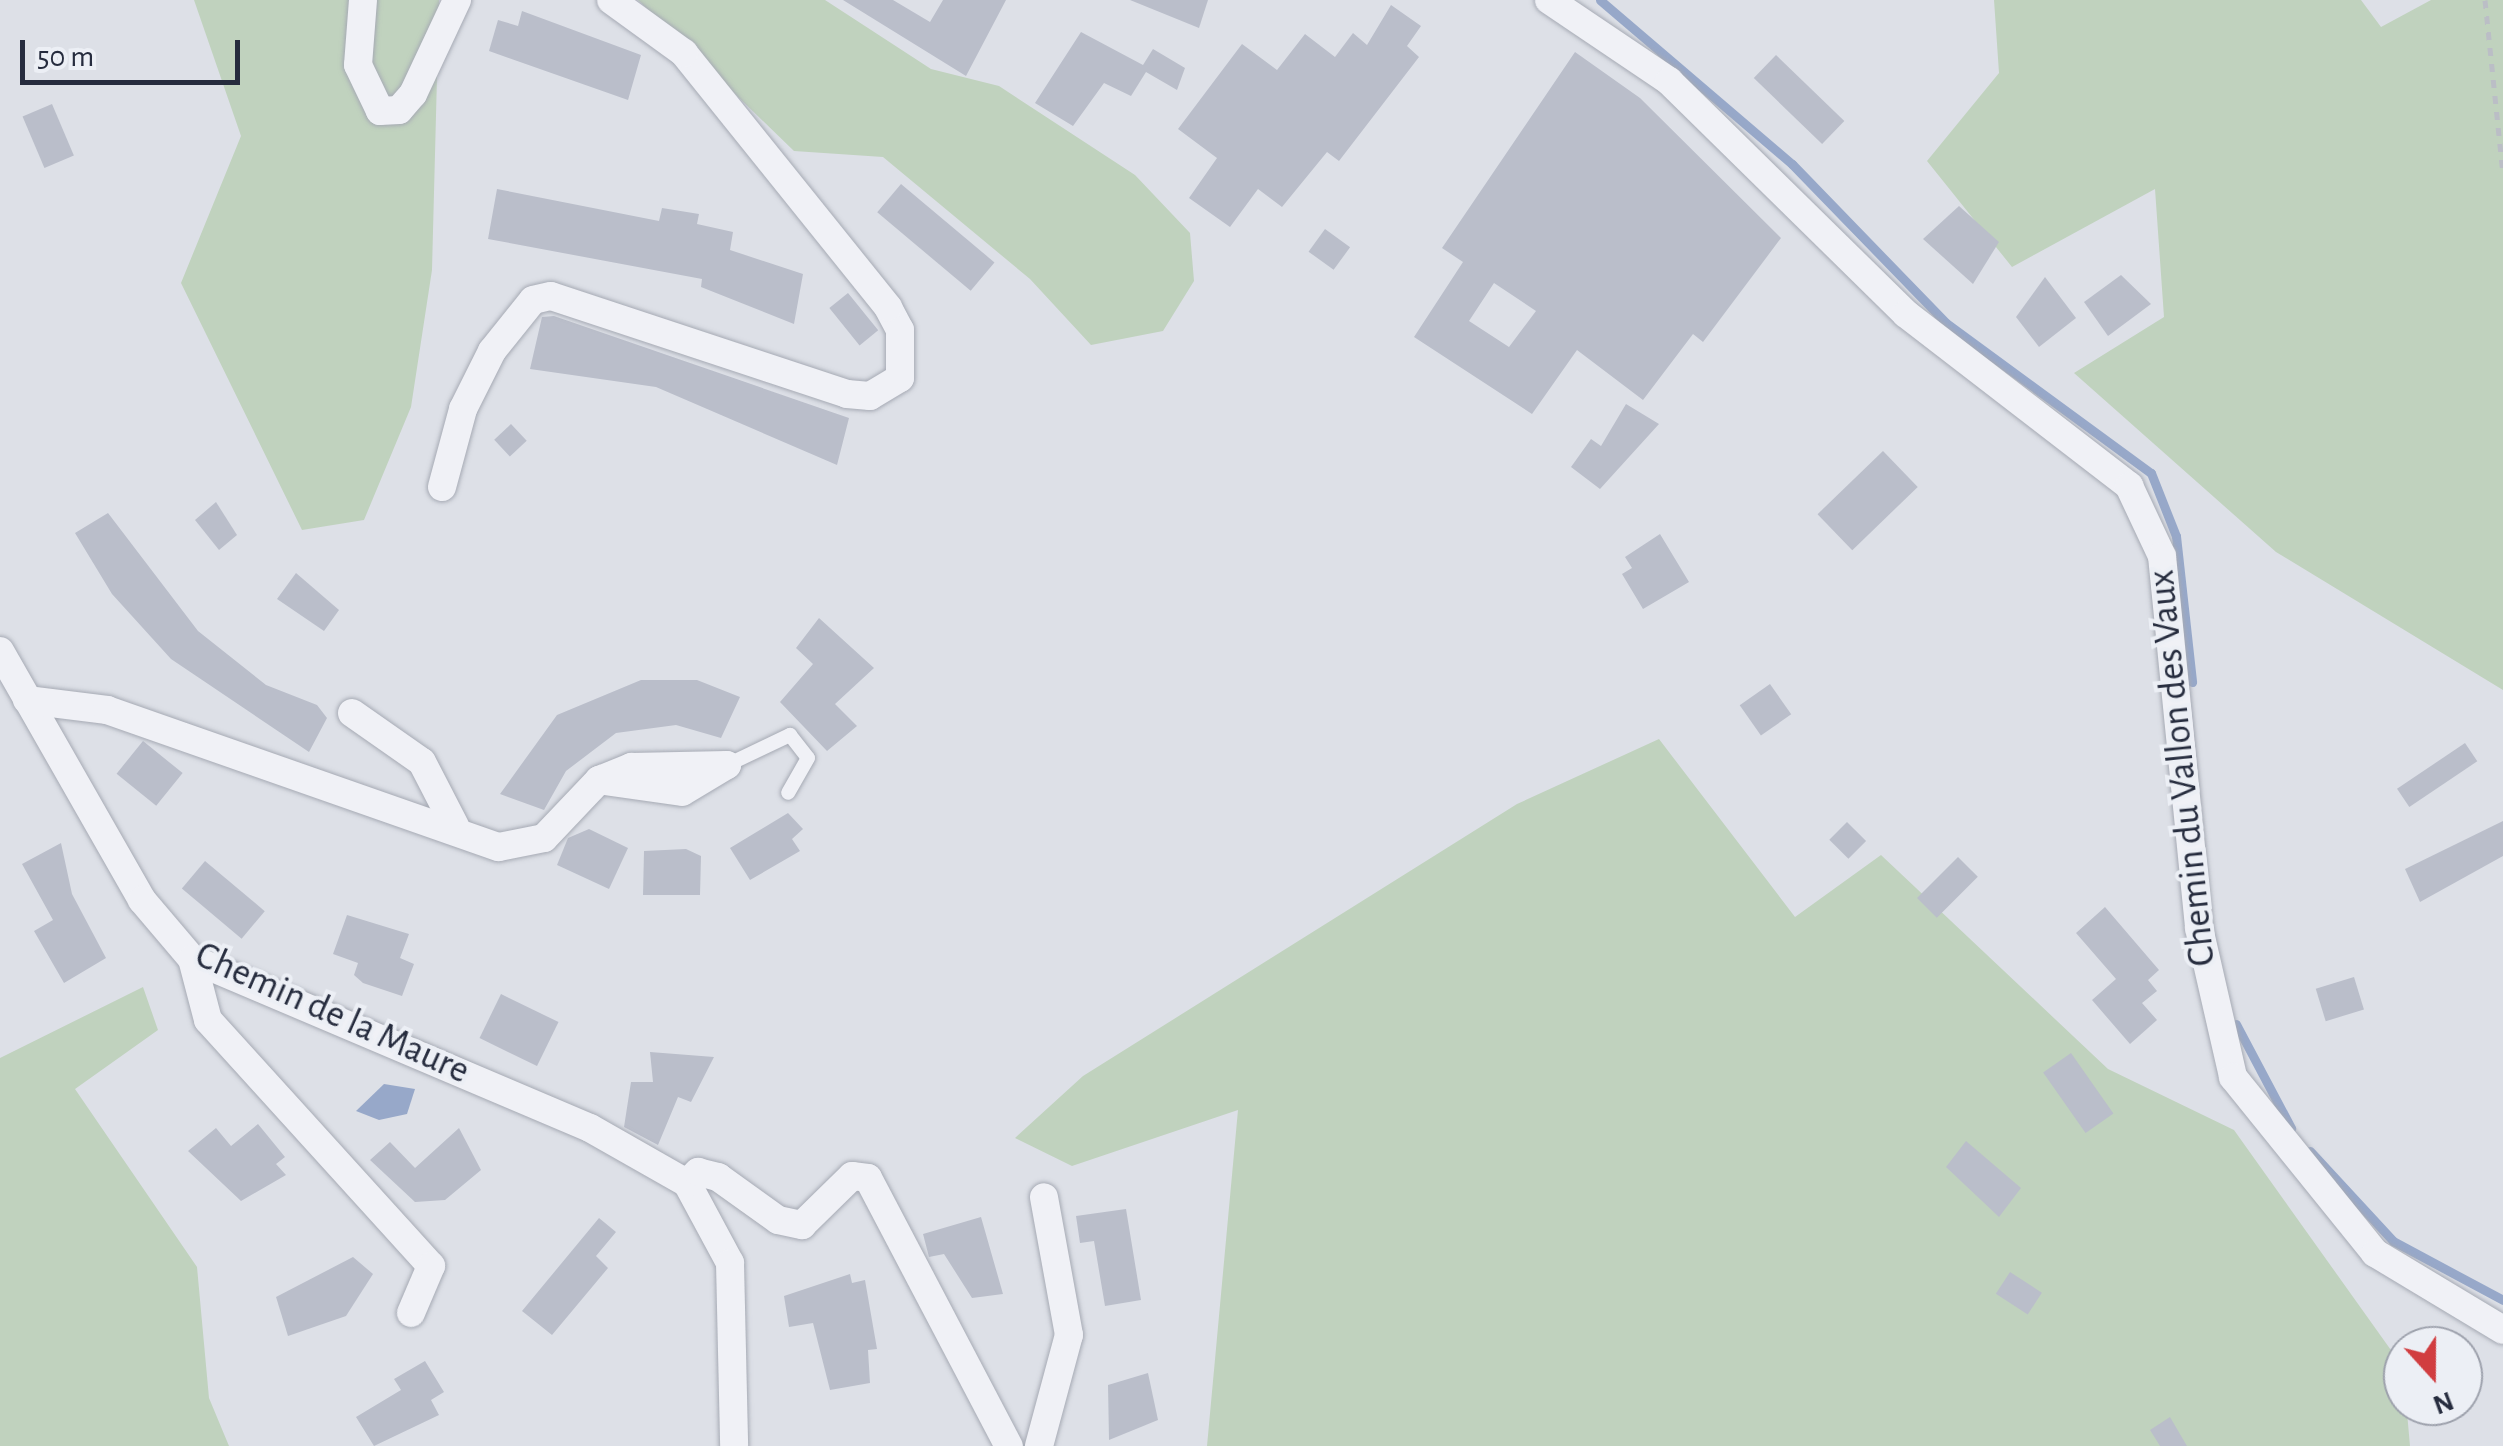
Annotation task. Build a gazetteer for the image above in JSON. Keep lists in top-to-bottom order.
{
  "streets": {
    "street": ["Chemin du Vallon des Vaux", "Chemin de la Maure"]
  },
  "scale_bar": "50 m",
  "north": "bottom"
}
